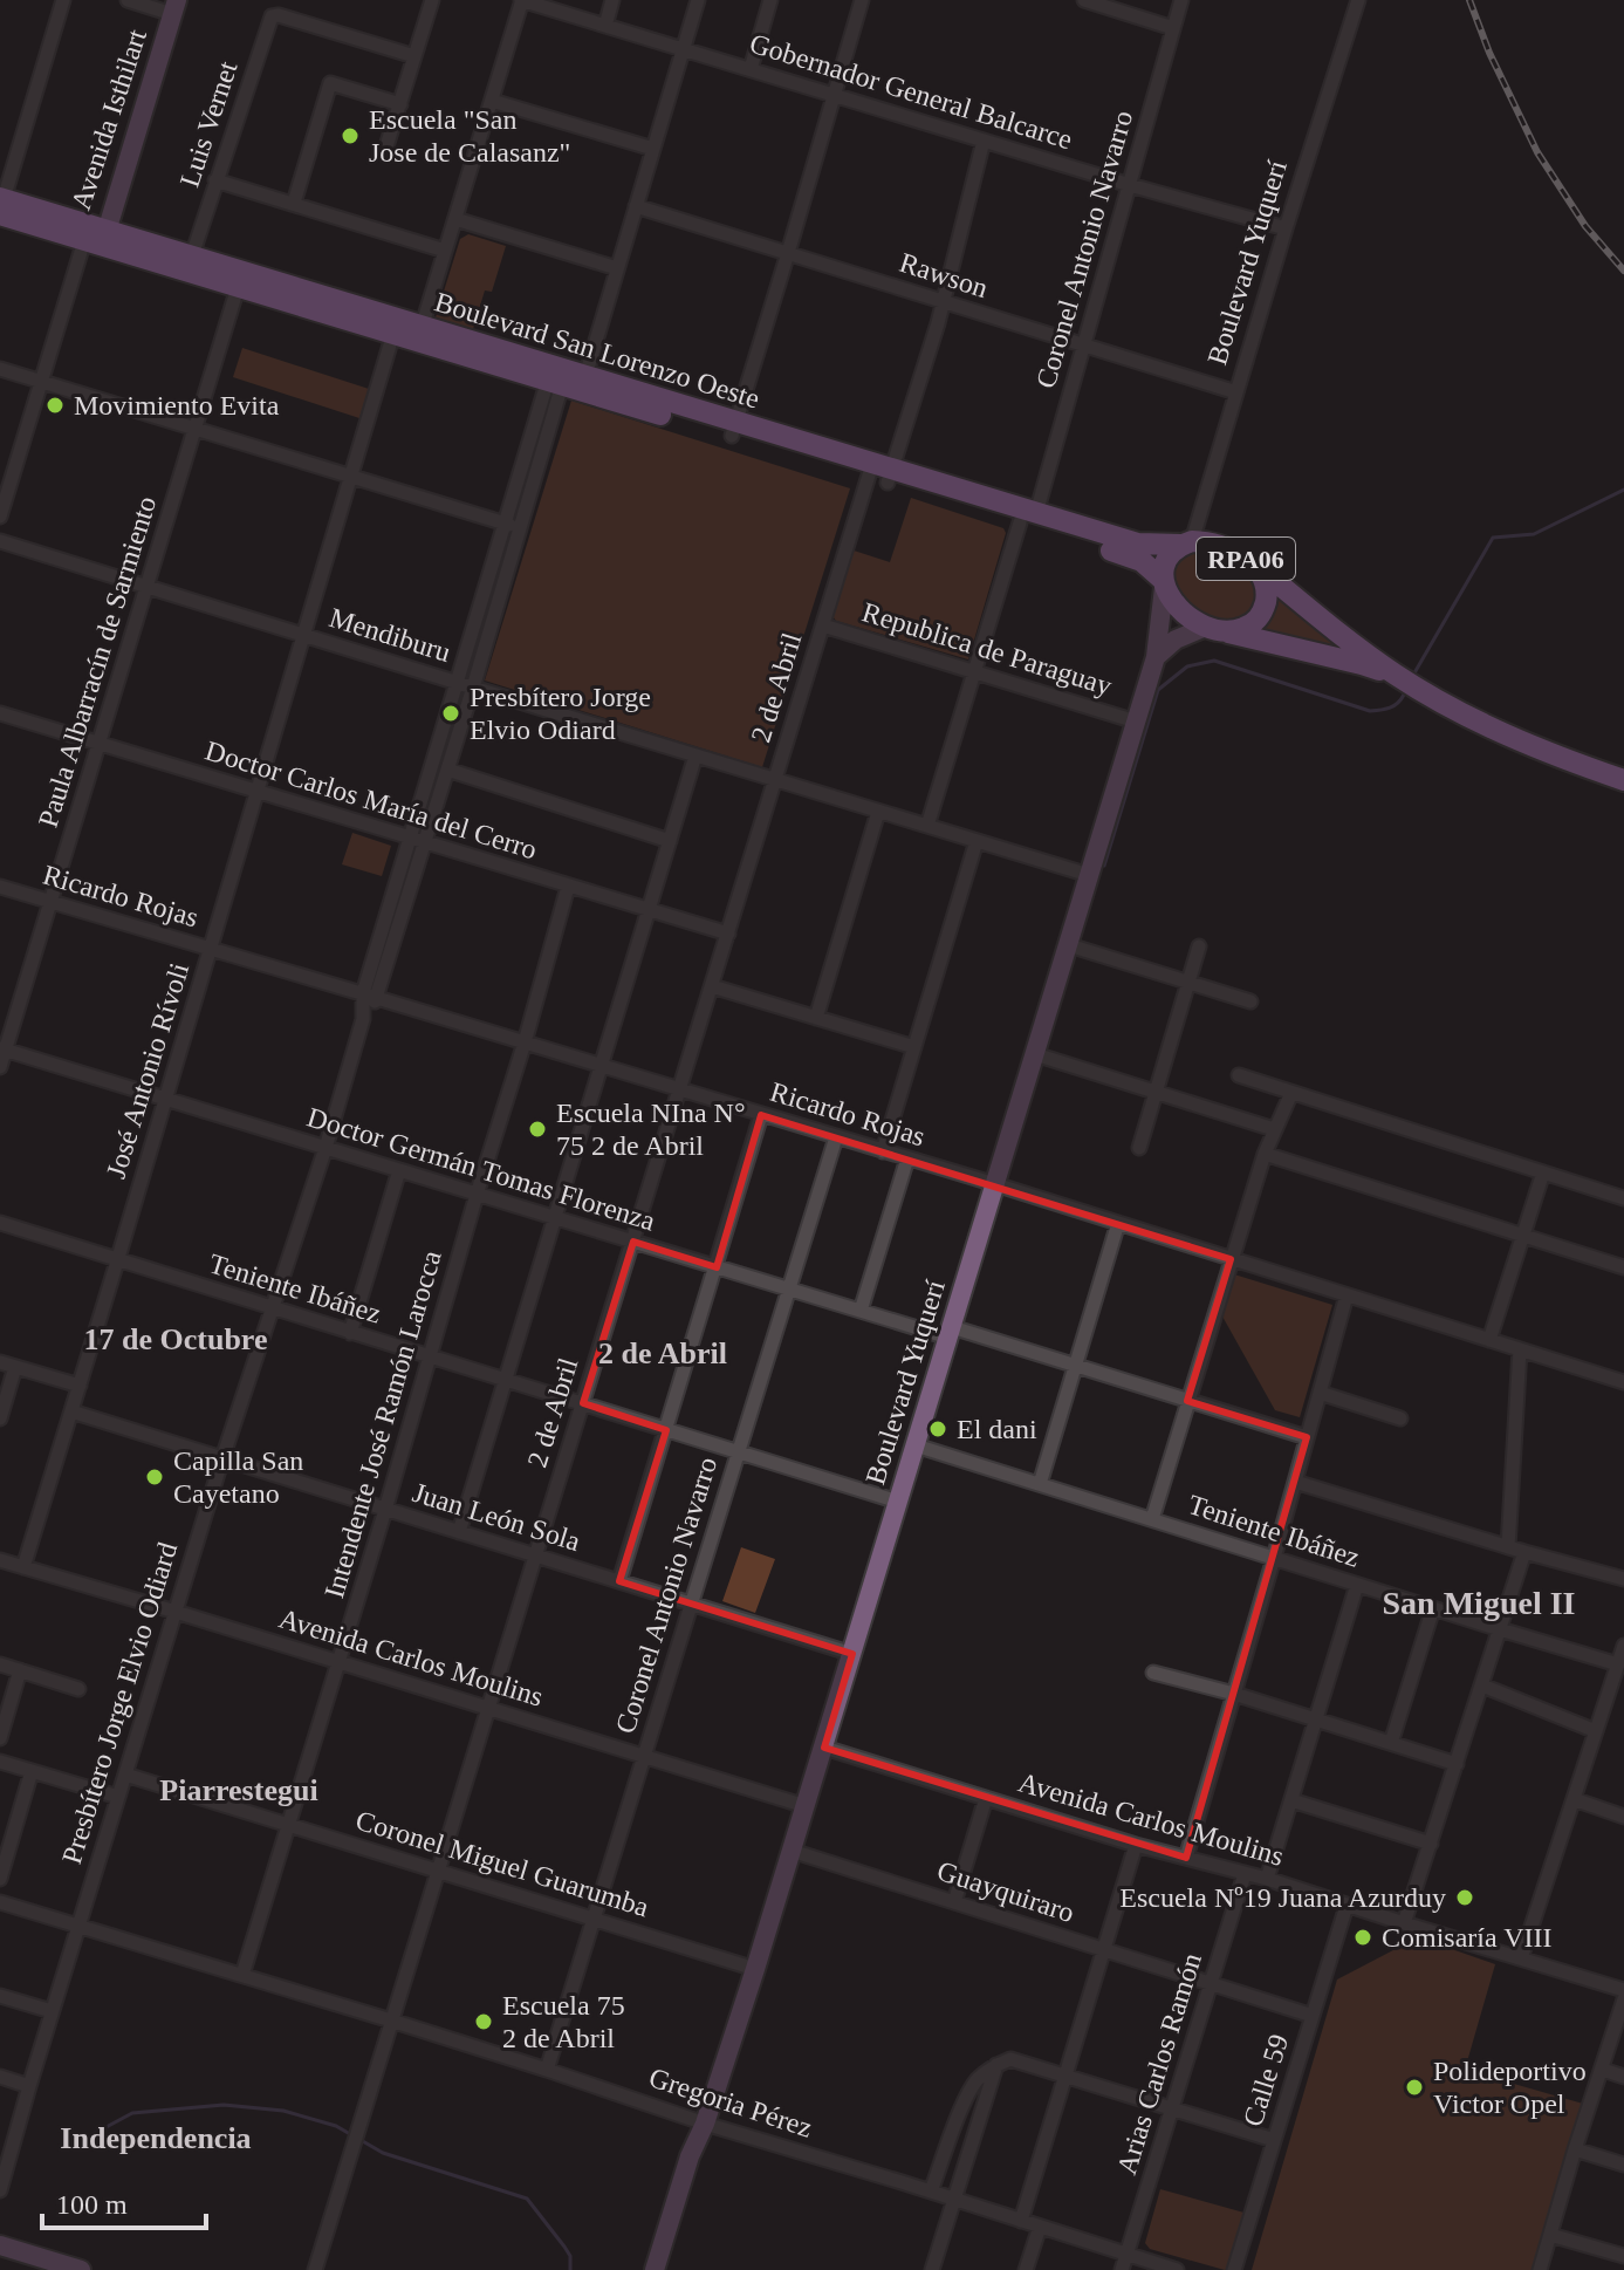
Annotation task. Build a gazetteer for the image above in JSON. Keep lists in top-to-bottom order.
{
  "streets": {
    "main road": [
      "Avenida Isthilart",
      "Boulevard Yuquerí",
      "Boulevard San Lorenzo Oeste",
      "RPA06"
    ],
    "street": [
      "Gobernador General Balcarce",
      "Luis Vernet",
      "Coronel Antonio Navarro",
      "Rawson",
      "Mendiburu",
      "Republica de Paraguay",
      "Paula Albarracín de Sarmiento",
      "2 de Abril",
      "Doctor Carlos María del Cerro",
      "Ricardo Rojas",
      "José Antonio Rívoli",
      "Doctor Germán Tomas Florenza",
      "Teniente Ibáñez",
      "Intendente José Ramón Larocca",
      "Juan León Sola",
      "Avenida Carlos Moulins",
      "Presbítero Jorge Elvio Odiard",
      "Coronel Miguel Guarumba",
      "Guayquiraro",
      "Arias Carlos Ramón",
      "Calle 59",
      "Gregoria Pérez"
    ]
  },
  "crossings": [
    ["Gobernador General Balcarce", "Coronel Antonio Navarro"],
    ["Gobernador General Balcarce", "Boulevard Yuquerí"],
    ["Gobernador General Balcarce", "2 de Abril"],
    ["Gobernador General Balcarce", "Presbítero Jorge Elvio Odiard"],
    ["Avenida Isthilart", "Boulevard San Lorenzo Oeste"],
    ["Luis Vernet", "Boulevard San Lorenzo Oeste"],
    ["Coronel Antonio Navarro", "Rawson"],
    ["Coronel Antonio Navarro", "Boulevard San Lorenzo Oeste"],
    ["Coronel Antonio Navarro", "Mendiburu"],
    ["Coronel Antonio Navarro", "Republica de Paraguay"],
    ["Coronel Antonio Navarro", "Ricardo Rojas"],
    ["Coronel Antonio Navarro", "Doctor Germán Tomas Florenza"],
    ["Coronel Antonio Navarro", "Teniente Ibáñez"],
    ["Coronel Antonio Navarro", "Juan León Sola"],
    ["Coronel Antonio Navarro", "Avenida Carlos Moulins"],
    ["Coronel Antonio Navarro", "Coronel Miguel Guarumba"],
    ["Coronel Antonio Navarro", "Gregoria Pérez"],
    ["Boulevard Yuquerí", "Rawson"],
    ["Boulevard Yuquerí", "Boulevard San Lorenzo Oeste"],
    ["Boulevard Yuquerí", "RPA06"],
    ["Boulevard Yuquerí", "Mendiburu"],
    ["Boulevard Yuquerí", "Republica de Paraguay"],
    ["Boulevard Yuquerí", "Ricardo Rojas"],
    ["Boulevard Yuquerí", "Doctor Germán Tomas Florenza"],
    ["Boulevard Yuquerí", "Teniente Ibáñez"],
    ["Boulevard Yuquerí", "Juan León Sola"],
    ["Boulevard Yuquerí", "Avenida Carlos Moulins"],
    ["Boulevard Yuquerí", "Coronel Miguel Guarumba"],
    ["Boulevard Yuquerí", "Guayquiraro"],
    ["Boulevard Yuquerí", "Gregoria Pérez"],
    ["Rawson", "2 de Abril"],
    ["Rawson", "Presbítero Jorge Elvio Odiard"],
    ["Boulevard San Lorenzo Oeste", "RPA06"],
    ["Boulevard San Lorenzo Oeste", "Paula Albarracín de Sarmiento"],
    ["Boulevard San Lorenzo Oeste", "2 de Abril"],
    ["Boulevard San Lorenzo Oeste", "José Antonio Rívoli"],
    ["Boulevard San Lorenzo Oeste", "Presbítero Jorge Elvio Odiard"],
    ["Mendiburu", "Paula Albarracín de Sarmiento"],
    ["Mendiburu", "2 de Abril"],
    ["Mendiburu", "José Antonio Rívoli"],
    ["Mendiburu", "Presbítero Jorge Elvio Odiard"],
    ["Republica de Paraguay", "2 de Abril"],
    ["Paula Albarracín de Sarmiento", "Doctor Carlos María del Cerro"],
    ["Paula Albarracín de Sarmiento", "Ricardo Rojas"],
    ["Paula Albarracín de Sarmiento", "Doctor Germán Tomas Florenza"],
    ["2 de Abril", "Doctor Carlos María del Cerro"],
    ["2 de Abril", "Ricardo Rojas"],
    ["2 de Abril", "Doctor Germán Tomas Florenza"],
    ["2 de Abril", "Teniente Ibáñez"],
    ["2 de Abril", "Juan León Sola"],
    ["2 de Abril", "Avenida Carlos Moulins"],
    ["2 de Abril", "Coronel Miguel Guarumba"],
    ["2 de Abril", "Gregoria Pérez"],
    ["Doctor Carlos María del Cerro", "José Antonio Rívoli"],
    ["Doctor Carlos María del Cerro", "Intendente José Ramón Larocca"],
    ["Doctor Carlos María del Cerro", "Presbítero Jorge Elvio Odiard"],
    ["Ricardo Rojas", "José Antonio Rívoli"],
    ["Ricardo Rojas", "Intendente José Ramón Larocca"],
    ["Ricardo Rojas", "Presbítero Jorge Elvio Odiard"],
    ["José Antonio Rívoli", "Doctor Germán Tomas Florenza"],
    ["José Antonio Rívoli", "Teniente Ibáñez"],
    ["José Antonio Rívoli", "Juan León Sola"],
    ["José Antonio Rívoli", "Avenida Carlos Moulins"],
    ["Doctor Germán Tomas Florenza", "Intendente José Ramón Larocca"],
    ["Doctor Germán Tomas Florenza", "Presbítero Jorge Elvio Odiard"],
    ["Teniente Ibáñez", "Intendente José Ramón Larocca"],
    ["Teniente Ibáñez", "Presbítero Jorge Elvio Odiard"],
    ["Intendente José Ramón Larocca", "Juan León Sola"],
    ["Intendente José Ramón Larocca", "Avenida Carlos Moulins"],
    ["Intendente José Ramón Larocca", "Coronel Miguel Guarumba"],
    ["Intendente José Ramón Larocca", "Gregoria Pérez"],
    ["Juan León Sola", "Presbítero Jorge Elvio Odiard"],
    ["Avenida Carlos Moulins", "Presbítero Jorge Elvio Odiard"],
    ["Avenida Carlos Moulins", "Arias Carlos Ramón"],
    ["Avenida Carlos Moulins", "Calle 59"],
    ["Presbítero Jorge Elvio Odiard", "Coronel Miguel Guarumba"],
    ["Presbítero Jorge Elvio Odiard", "Gregoria Pérez"],
    ["Guayquiraro", "Arias Carlos Ramón"],
    ["Guayquiraro", "Calle 59"],
    ["Arias Carlos Ramón", "Gregoria Pérez"]
  ],
  "districts": [
    "17 de Octubre",
    "2 de Abril",
    "San Miguel II",
    "Piarrestegui",
    "Independencia"
  ],
  "places": [
    "Escuela \"San Jose de Calasanz\"",
    "Movimiento Evita",
    "Presbítero Jorge Elvio Odiard",
    "Escuela NIna N° 75 2 de Abril",
    "El dani",
    "Capilla San Cayetano",
    "Escuela Nº19 Juana Azurduy",
    "Comisaría VIII",
    "Escuela 75 2 de Abril",
    "Polideportivo Victor Opel"
  ],
  "scale_bar": "100 m"
}
